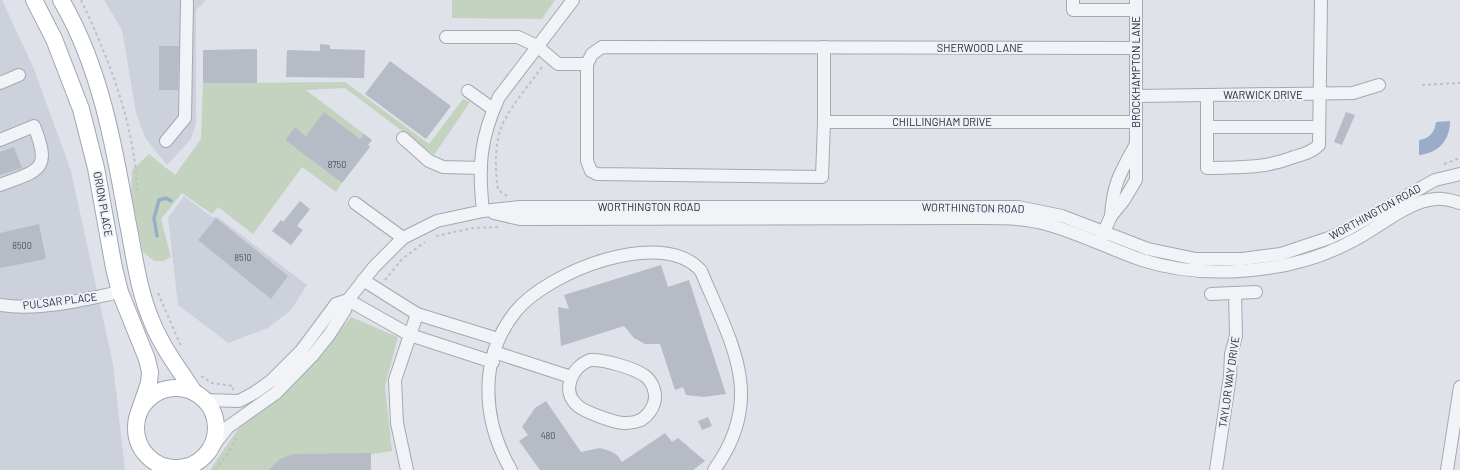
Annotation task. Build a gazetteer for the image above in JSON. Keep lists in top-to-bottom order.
{
  "streets": {
    "main road": ["ORION PLACE"],
    "street": [
      "SHERWOOD LANE",
      "BROCKHAMPTON LANE",
      "WARWICK DRIVE",
      "CHILLINGHAM DRIVE",
      "WORTHINGTON ROAD",
      "PULSAR PLACE",
      "TAYLOR WAY DRIVE"
    ]
  },
  "crossings": [
    ["SHERWOOD LANE", "BROCKHAMPTON LANE"],
    ["BROCKHAMPTON LANE", "WARWICK DRIVE"],
    ["BROCKHAMPTON LANE", "CHILLINGHAM DRIVE"],
    ["BROCKHAMPTON LANE", "WORTHINGTON ROAD"],
    ["ORION PLACE", "WORTHINGTON ROAD"],
    ["ORION PLACE", "PULSAR PLACE"]
  ],
  "house_numbers": [
    "8750",
    "8500",
    "8510",
    "480"
  ]
}
